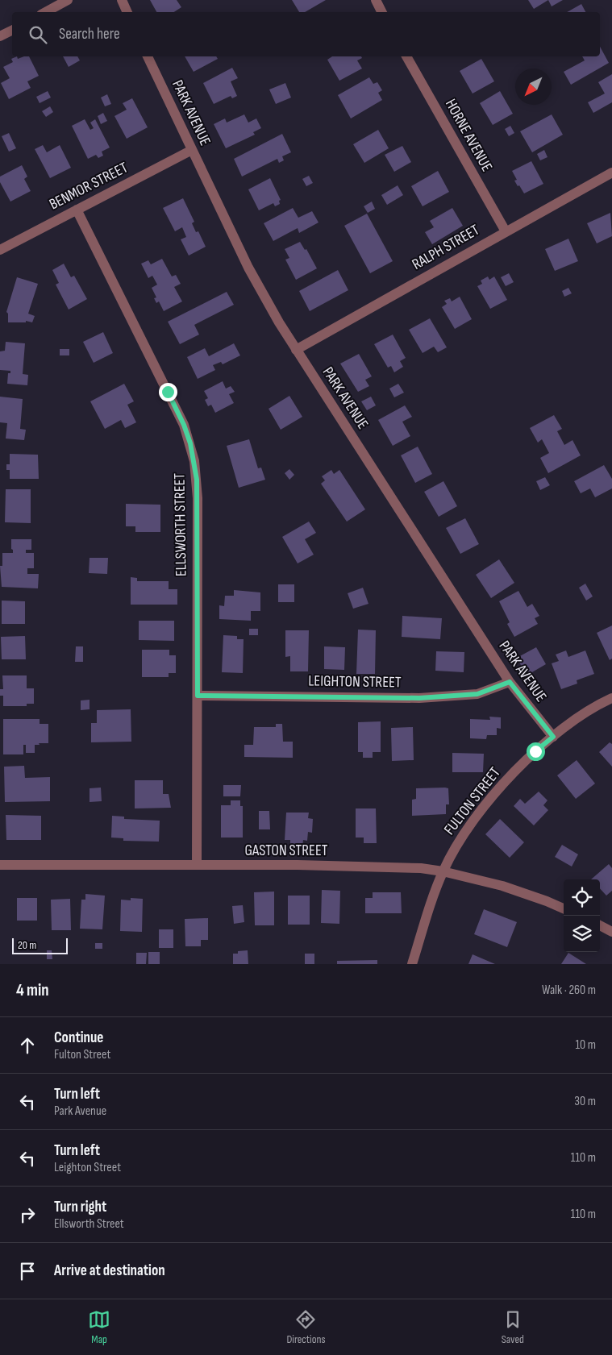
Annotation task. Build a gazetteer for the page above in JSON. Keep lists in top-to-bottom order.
{
  "streets": {
    "street": [
      "PARK AVENUE",
      "HORNE AVENUE",
      "BENMOR STREET",
      "RALPH STREET",
      "ELLSWORTH STREET",
      "LEIGHTON STREET",
      "FULTON STREET",
      "GASTON STREET"
    ]
  },
  "crossings": [
    ["PARK AVENUE", "BENMOR STREET"],
    ["PARK AVENUE", "RALPH STREET"],
    ["PARK AVENUE", "LEIGHTON STREET"],
    ["PARK AVENUE", "FULTON STREET"],
    ["HORNE AVENUE", "RALPH STREET"],
    ["BENMOR STREET", "ELLSWORTH STREET"],
    ["ELLSWORTH STREET", "LEIGHTON STREET"],
    ["ELLSWORTH STREET", "GASTON STREET"],
    ["FULTON STREET", "GASTON STREET"]
  ],
  "scale_bar": "20 m",
  "north": "bottom left",
  "page": {
    "search": "Search here",
    "scale": "20 m",
    "heading": ["4 min", "Walk · 260 m"],
    "list": [
      ["Continue", "Fulton Street", "10 m"],
      ["Turn left", "Park Avenue", "30 m"],
      ["Turn left", "Leighton Street", "110 m"],
      ["Turn right", "Ellsworth Street", "110 m"],
      "Arrive at destination"
    ],
    "nav": ["Map", "Directions", "Saved"]
  }
}
